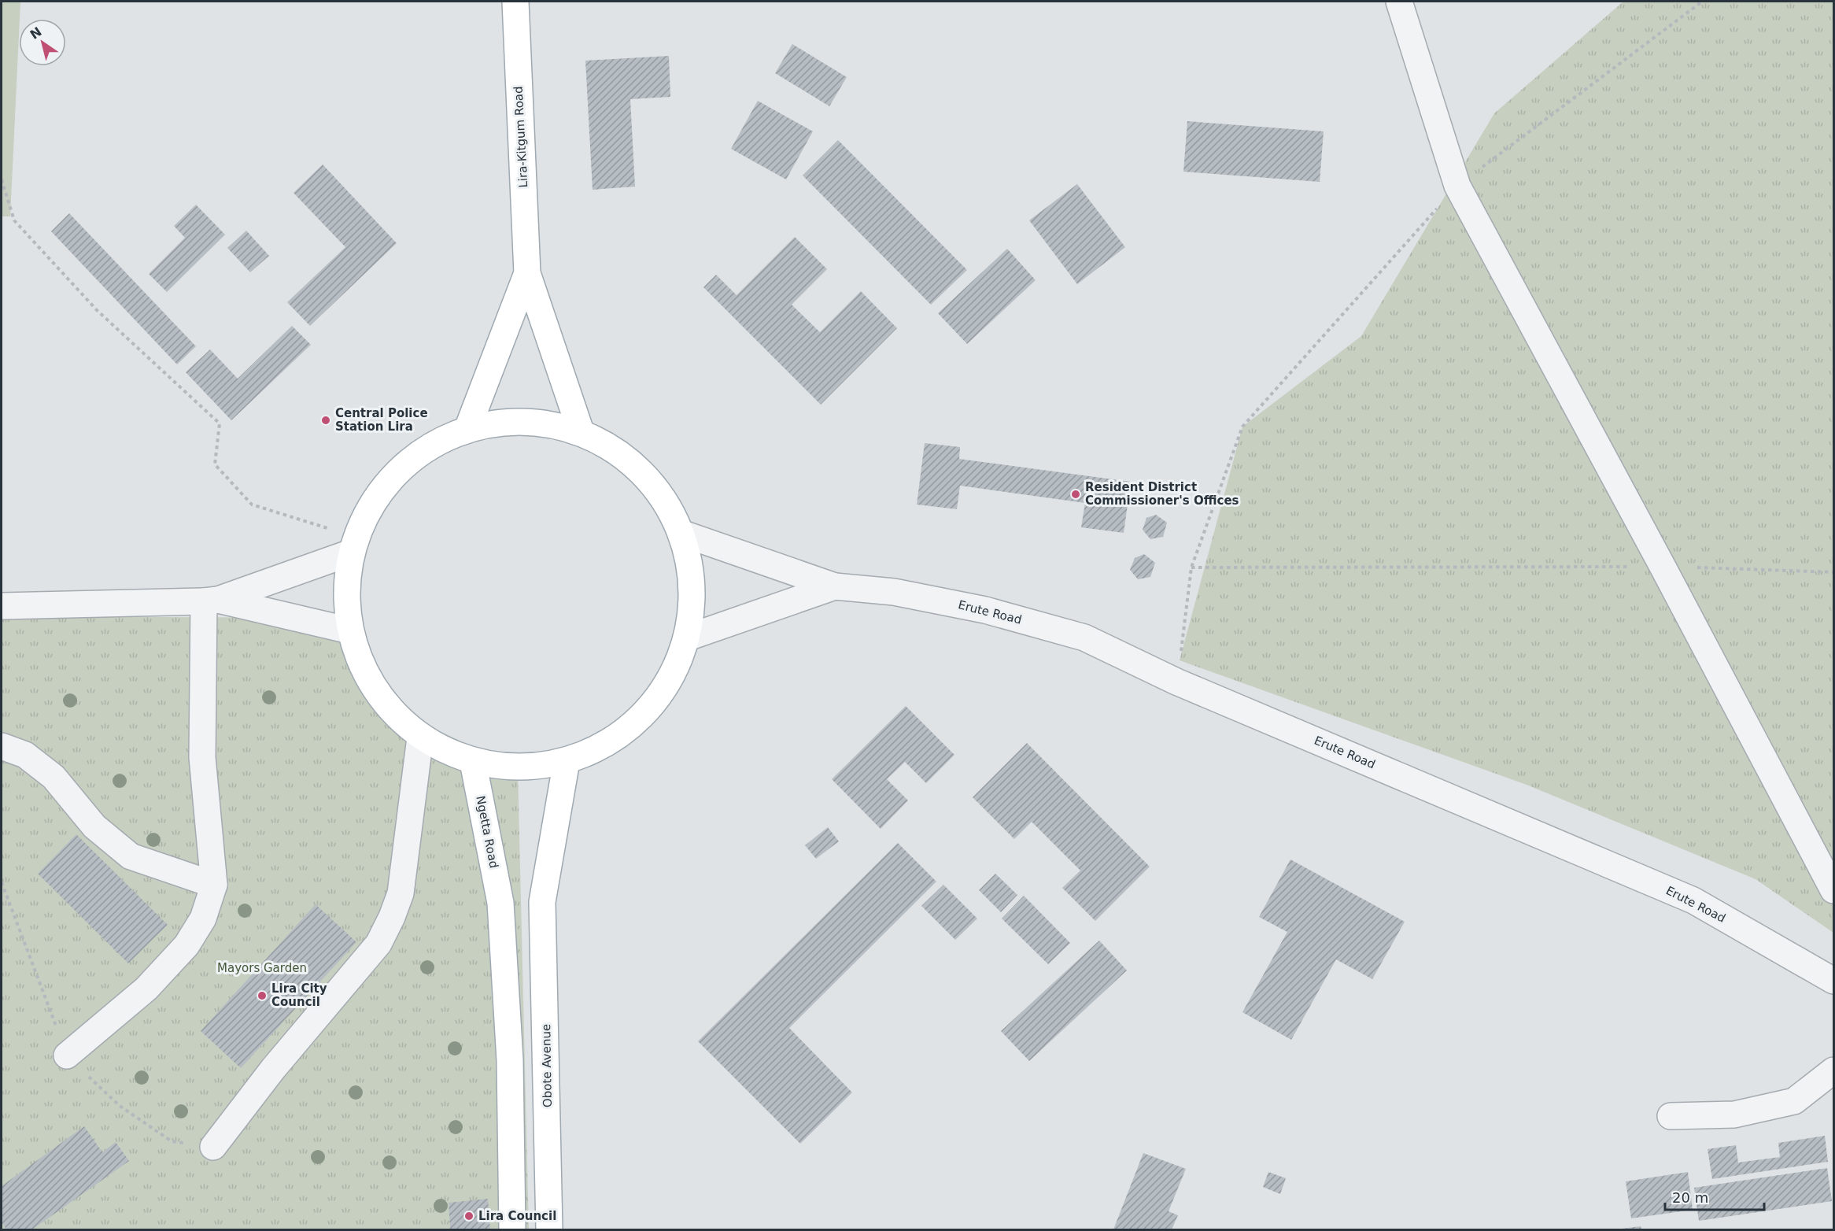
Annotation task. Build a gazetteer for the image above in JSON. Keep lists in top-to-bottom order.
{
  "streets": {
    "main road": ["Lira-Kitgum Road", "Ngetta Road", "Obote Avenue"],
    "street": ["Erute Road"]
  },
  "parks": ["Mayors Garden"],
  "places": [
    "Central Police Station Lira",
    "Resident District Commissioner's Offices",
    "Lira City Council",
    "Lira Council"
  ],
  "scale_bar": "20 m",
  "north": "top left"
}
